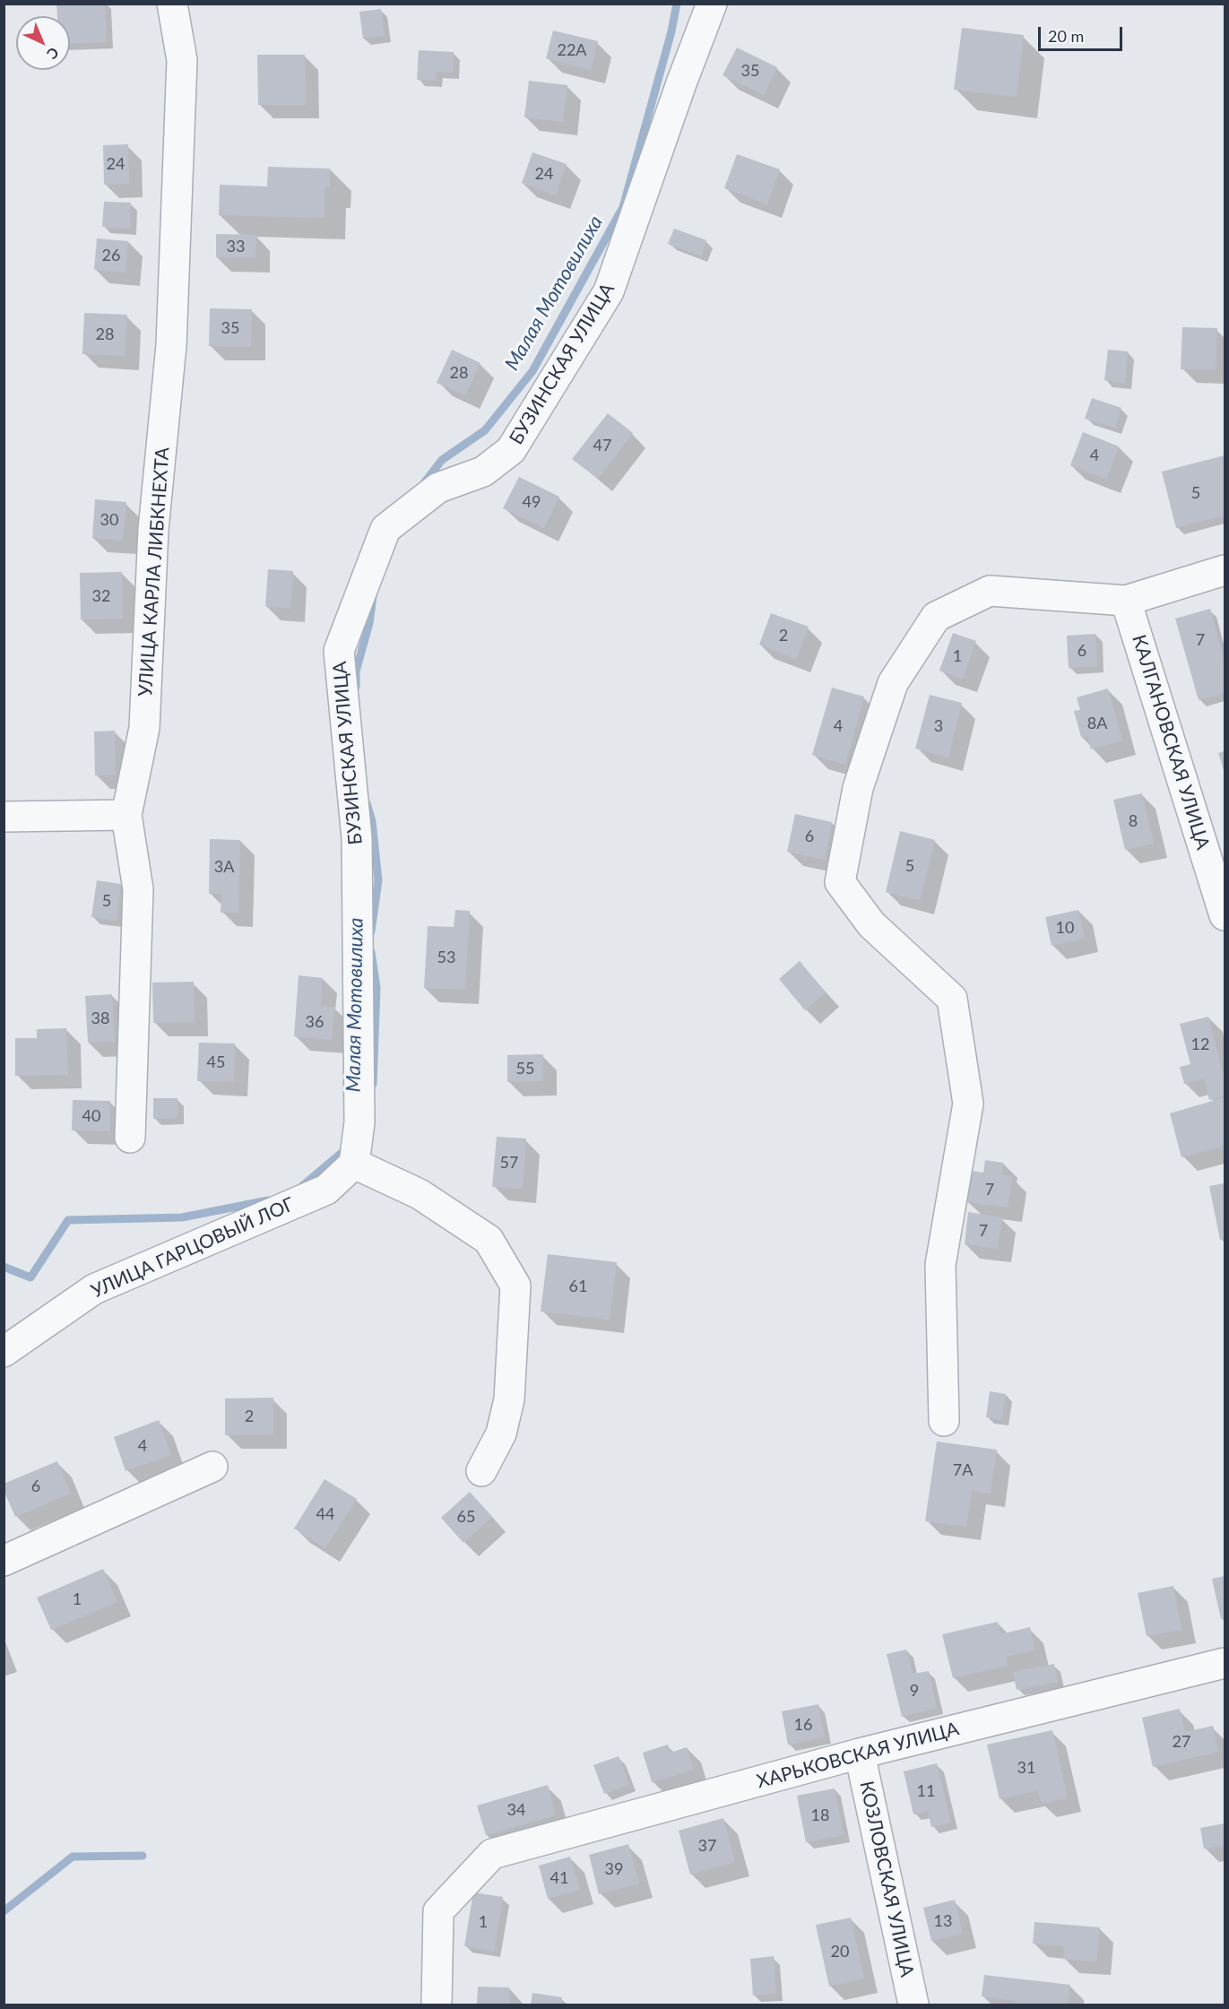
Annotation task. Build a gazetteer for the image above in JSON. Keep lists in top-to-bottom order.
{
  "streets": {
    "street": [
      "БУЗИНСКАЯ УЛИЦА",
      "УЛИЦА КАРЛА ЛИБКНЕХТА",
      "КАЛГАНОВСКАЯ УЛИЦА",
      "УЛИЦА ГАРЦОВЫЙ ЛОГ",
      "ХАРЬКОВСКАЯ УЛИЦА",
      "КОЗЛОВСКАЯ УЛИЦА"
    ]
  },
  "crossings": [
    ["БУЗИНСКАЯ УЛИЦА", "УЛИЦА ГАРЦОВЫЙ ЛОГ"],
    ["ХАРЬКОВСКАЯ УЛИЦА", "КОЗЛОВСКАЯ УЛИЦА"]
  ],
  "water": ["Малая Мотовилиха"],
  "house_numbers": [
    "22А",
    "35",
    "24",
    "24",
    "33",
    "26",
    "35",
    "28",
    "28",
    "47",
    "4",
    "5",
    "49",
    "30",
    "32",
    "2",
    "7",
    "6",
    "1",
    "8А",
    "4",
    "3",
    "8",
    "6",
    "5",
    "3А",
    "5",
    "10",
    "53",
    "38",
    "36",
    "12",
    "45",
    "55",
    "40",
    "57",
    "7",
    "7",
    "61",
    "2",
    "4",
    "7А",
    "6",
    "44",
    "65",
    "1",
    "9",
    "16",
    "27",
    "31",
    "11",
    "34",
    "18",
    "37",
    "39",
    "41",
    "13",
    "1",
    "20"
  ],
  "scale_bar": "20 m",
  "north": "bottom right"
}
